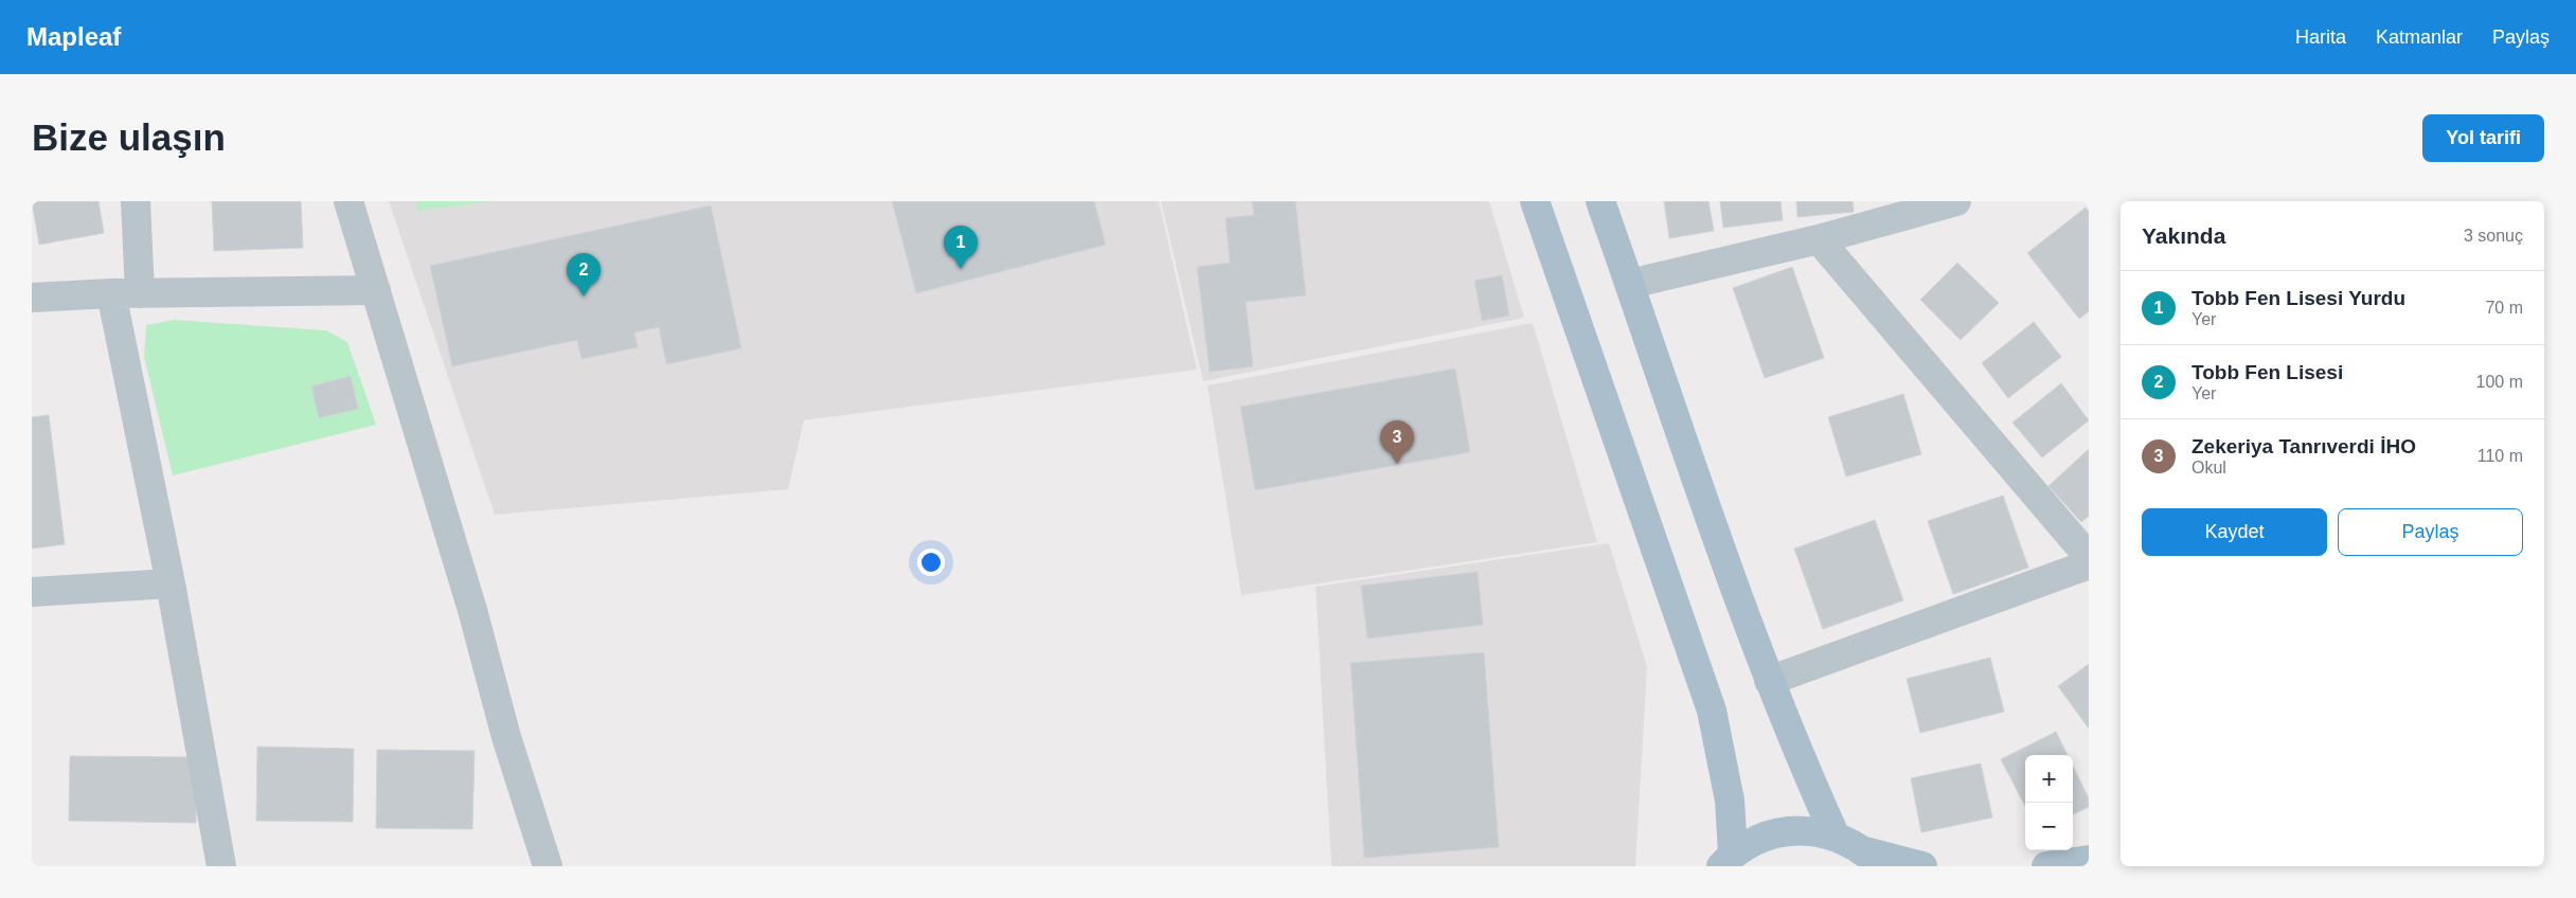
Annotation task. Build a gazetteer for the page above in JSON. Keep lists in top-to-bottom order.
{
  "page": {
    "header": "Mapleaf",
    "nav": ["Harita", "Katmanlar", "Paylaş"],
    "buttons": [
      "Yol tarifi",
      ["Kaydet", "Paylaş"]
    ],
    "title": "Bize ulaşın",
    "heading": ["Yakında", "3 sonuç"],
    "pins": ["1", "2", "3"],
    "list": [
      {
        "mark": "1",
        "name": "Tobb Fen Lisesi Yurdu",
        "note": "Yer",
        "value": "70 m"
      },
      {
        "mark": "2",
        "name": "Tobb Fen Lisesi",
        "note": "Yer",
        "value": "100 m"
      },
      {
        "mark": "3",
        "name": "Zekeriya Tanrıverdi İHO",
        "note": "Okul",
        "value": "110 m"
      }
    ],
    "map_buttons": ["+", "−"]
  }
}
